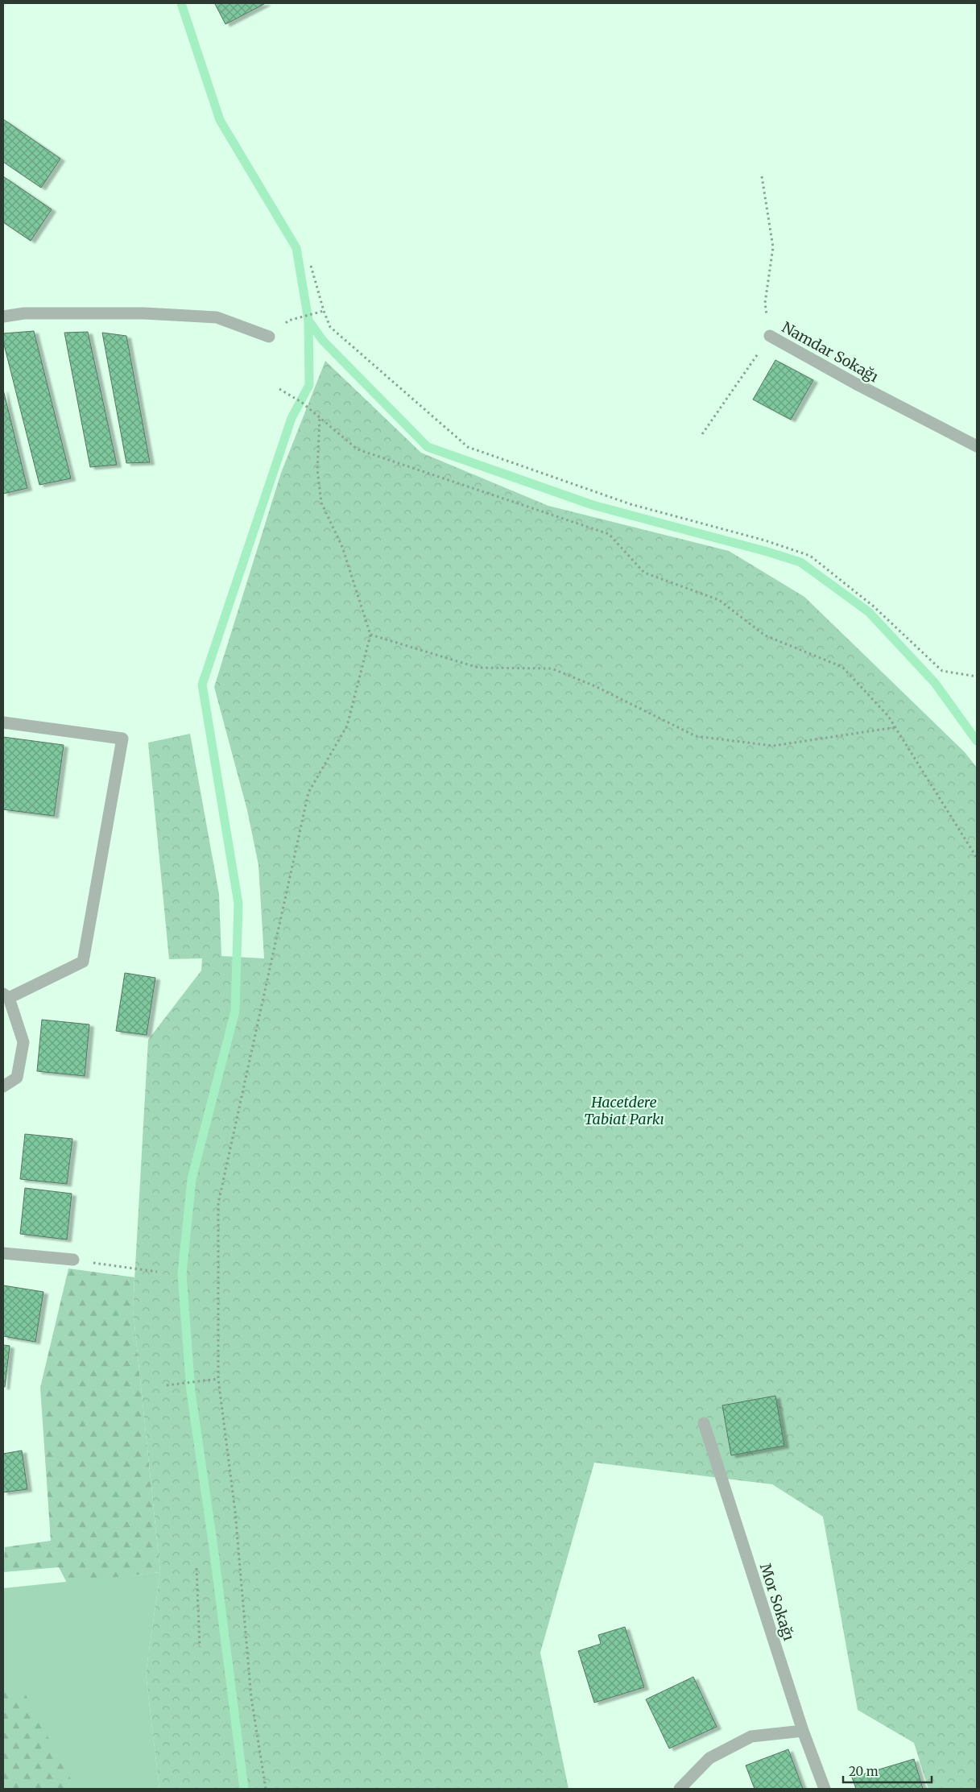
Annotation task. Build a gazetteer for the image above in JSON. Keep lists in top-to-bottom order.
{
  "streets": {
    "street": ["Namdar Sokağı", "Mor Sokağı"]
  },
  "parks": ["Hacetdere Tabiat Parkı"],
  "scale_bar": "20 m"
}
